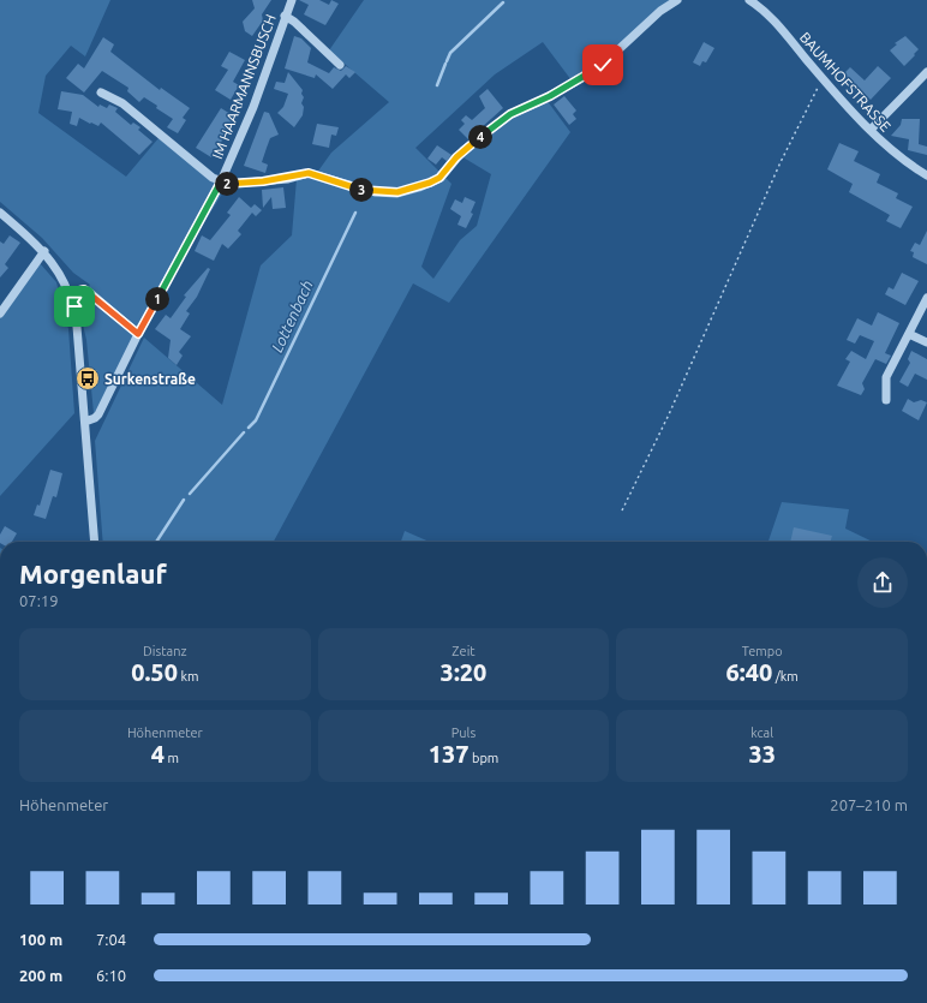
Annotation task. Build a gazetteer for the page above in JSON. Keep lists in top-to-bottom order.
{
  "streets": {
    "street": ["BAUMHOFSTRASSE", "IM HAARMANNSBUSCH"]
  },
  "water": ["Lottenbach"],
  "places": {
    "bus stop": ["Surkenstraße"]
  },
  "page": {
    "pins": [
      "4",
      "2",
      "3",
      "1"
    ],
    "heading": ["Morgenlauf", "07:19"],
    "stats": [
      ["Distanz", "0.50 km"],
      ["Zeit", "3:20"],
      ["Tempo", "6:40 /km"],
      ["Höhenmeter", "4 m"],
      ["Puls", "137 bpm"],
      ["kcal", "33"]
    ],
    "chart": ["Höhenmeter", "207–210 m"],
    "list": [
      {
        "name": "100 m",
        "note": "7:04"
      },
      {
        "name": "200 m",
        "note": "6:10"
      }
    ]
  }
}
